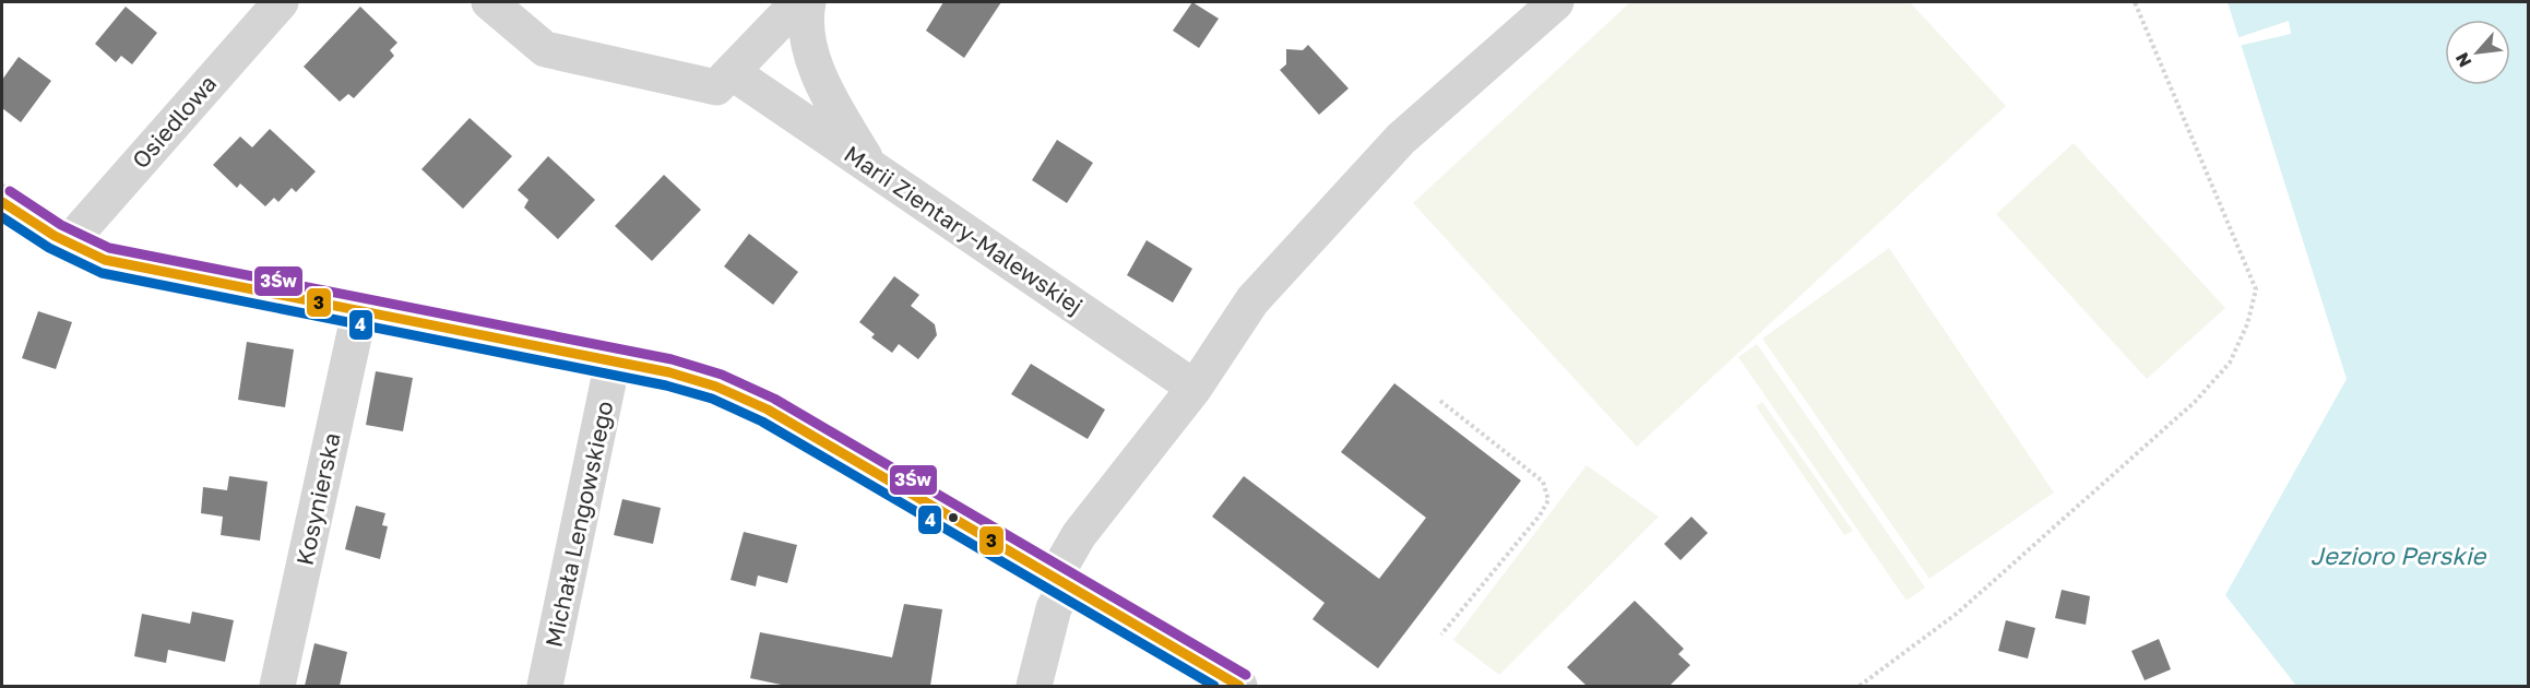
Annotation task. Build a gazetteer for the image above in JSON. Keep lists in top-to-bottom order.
{
  "streets": {
    "street": [
      "Osiedlowa",
      "Marii Zientary-Malewskiej",
      "Kosynierska",
      "Michała Lengowskiego"
    ]
  },
  "water": ["Jezioro Perskie"],
  "lines": ["transit line 3Św", "transit line 3", "transit line 4"],
  "north": "bottom left"
}
